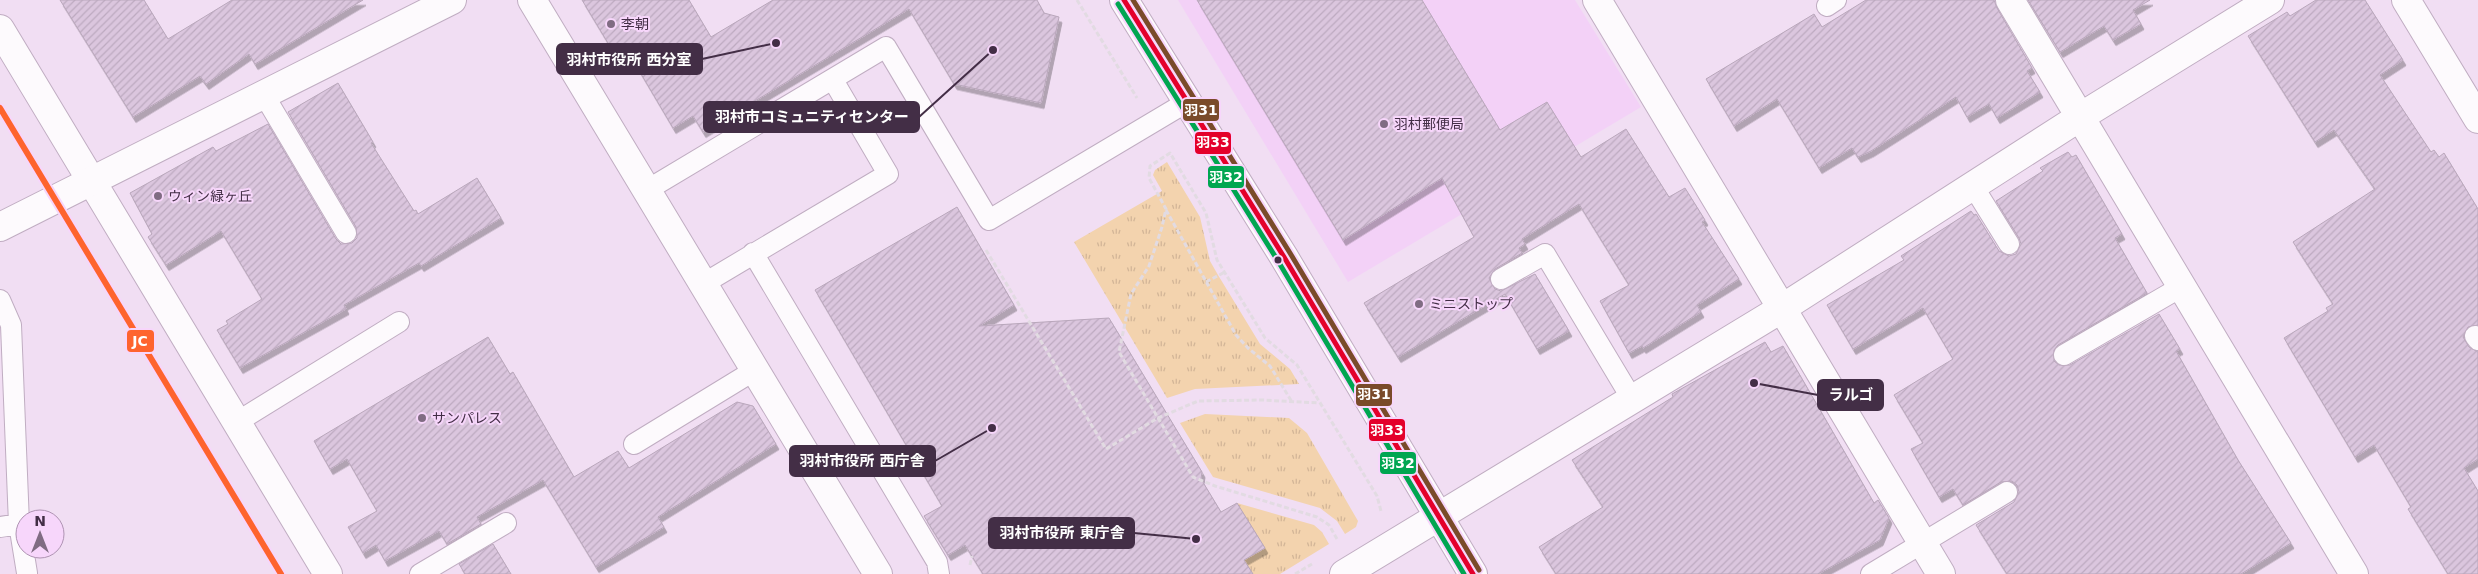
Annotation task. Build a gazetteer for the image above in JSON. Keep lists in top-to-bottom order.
{
  "places": [
    "李朝",
    "羽村市役所 西分室",
    "羽村市コミュニティセンター",
    "羽村郵便局",
    "ウィン緑ヶ丘",
    "ミニストップ",
    "ラルゴ",
    "サンパレス",
    "羽村市役所 西庁舎",
    "羽村市役所 東庁舎"
  ],
  "lines": [
    "transit line 羽33",
    "transit line 羽31",
    "transit line 羽32",
    "transit line JC"
  ],
  "north": "top"
}
